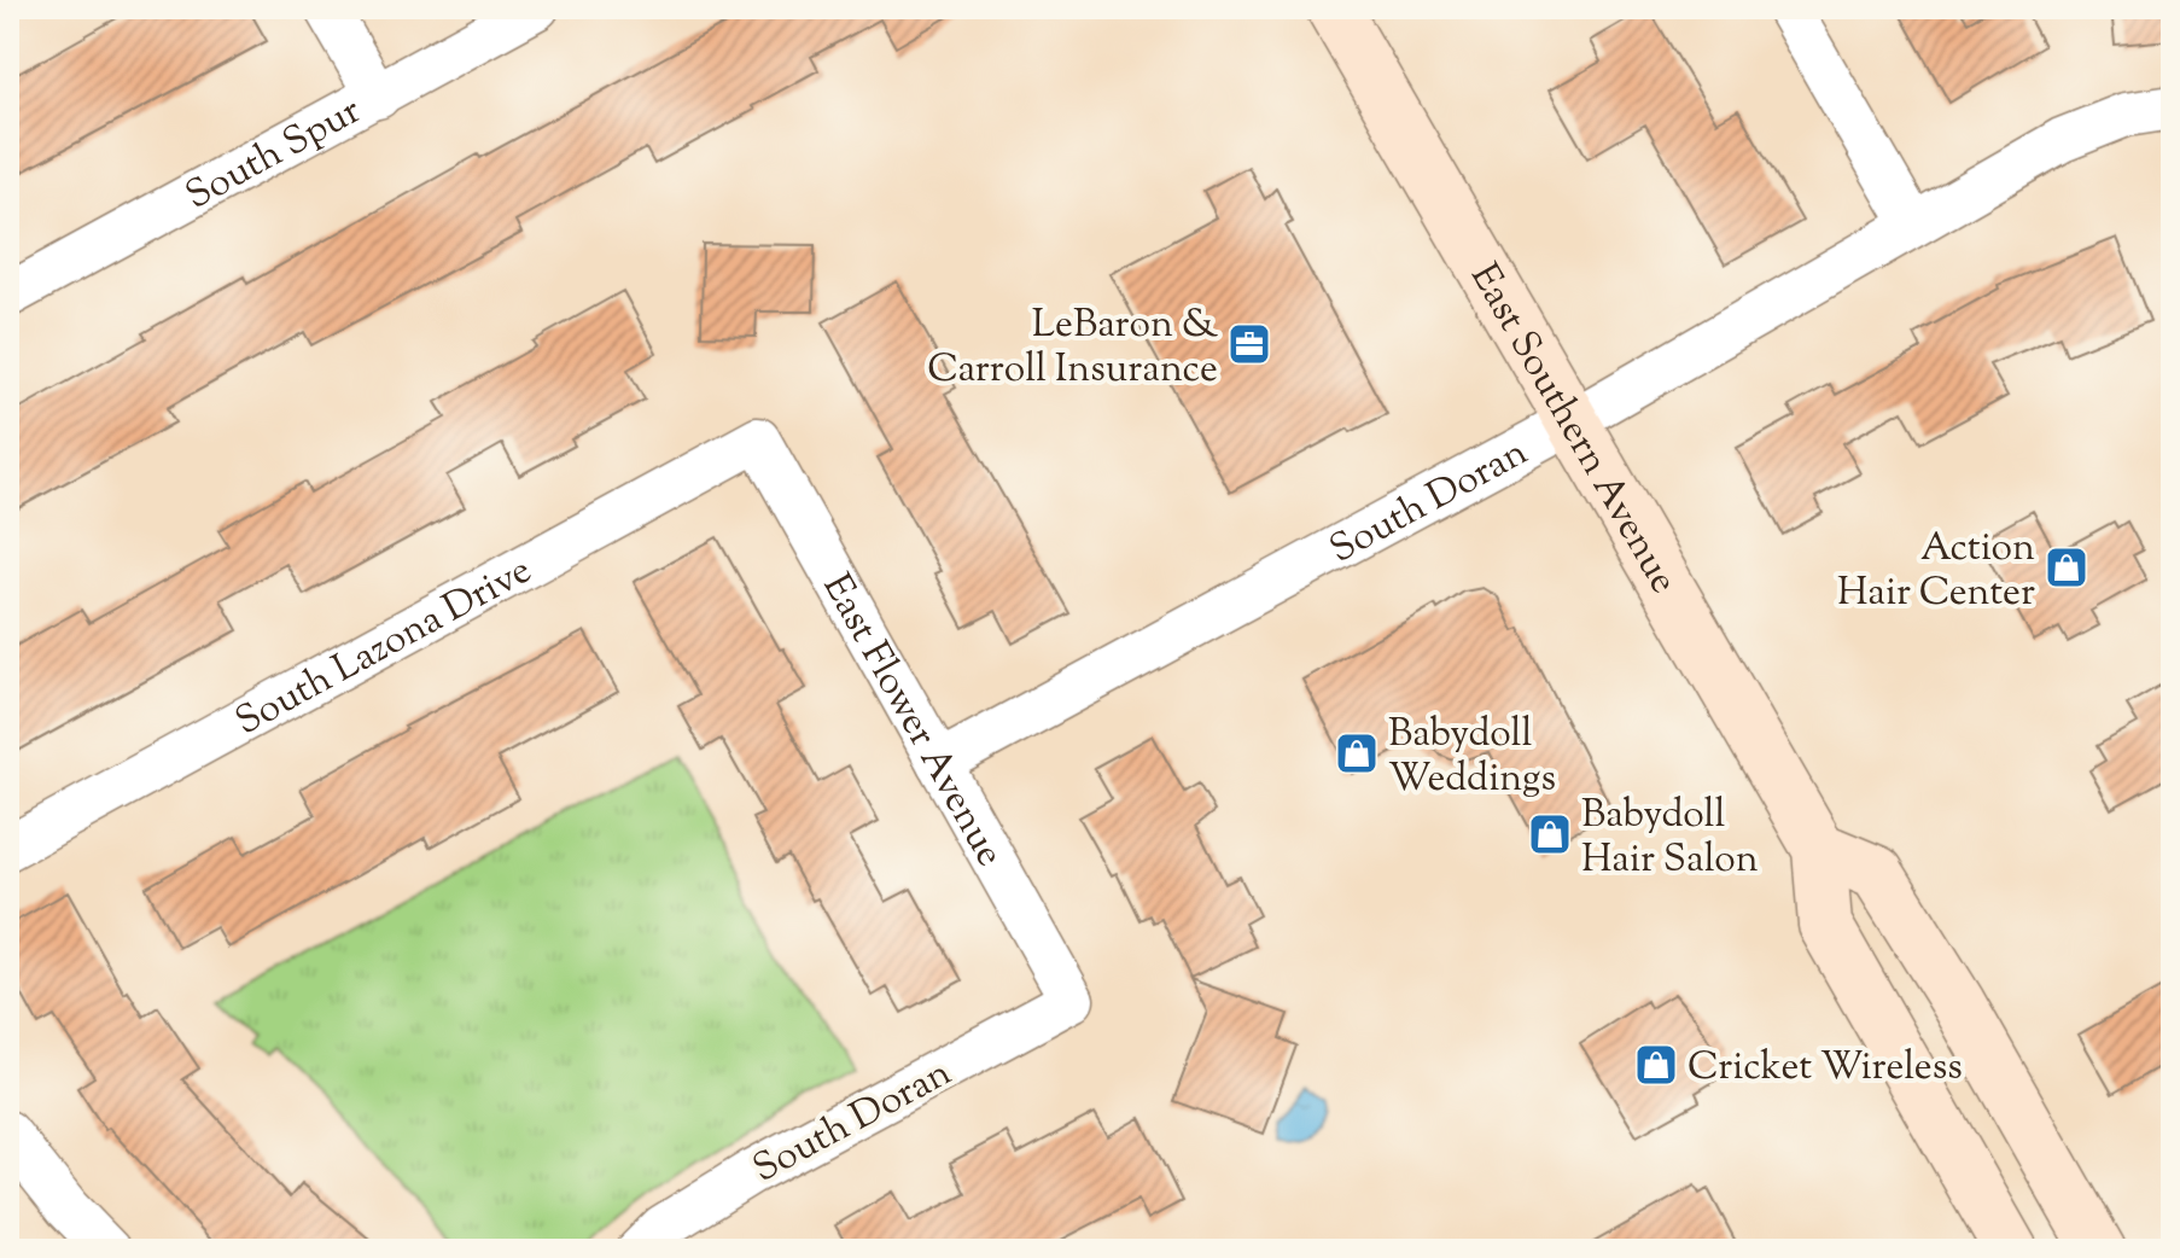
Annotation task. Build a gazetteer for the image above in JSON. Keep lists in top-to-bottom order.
{
  "streets": {
    "main road": ["East Southern Avenue"],
    "street": [
      "South Spur",
      "South Doran",
      "South Lazona Drive",
      "East Flower Avenue"
    ]
  },
  "crossings": [
    ["East Southern Avenue", "South Doran"],
    ["South Doran", "East Flower Avenue"],
    ["South Lazona Drive", "East Flower Avenue"]
  ],
  "places": {
    "office": ["LeBaron & Carroll Insurance"],
    "shop": [
      "Action Hair Center",
      "Babydoll Weddings",
      "Babydoll Hair Salon",
      "Cricket Wireless"
    ]
  }
}
